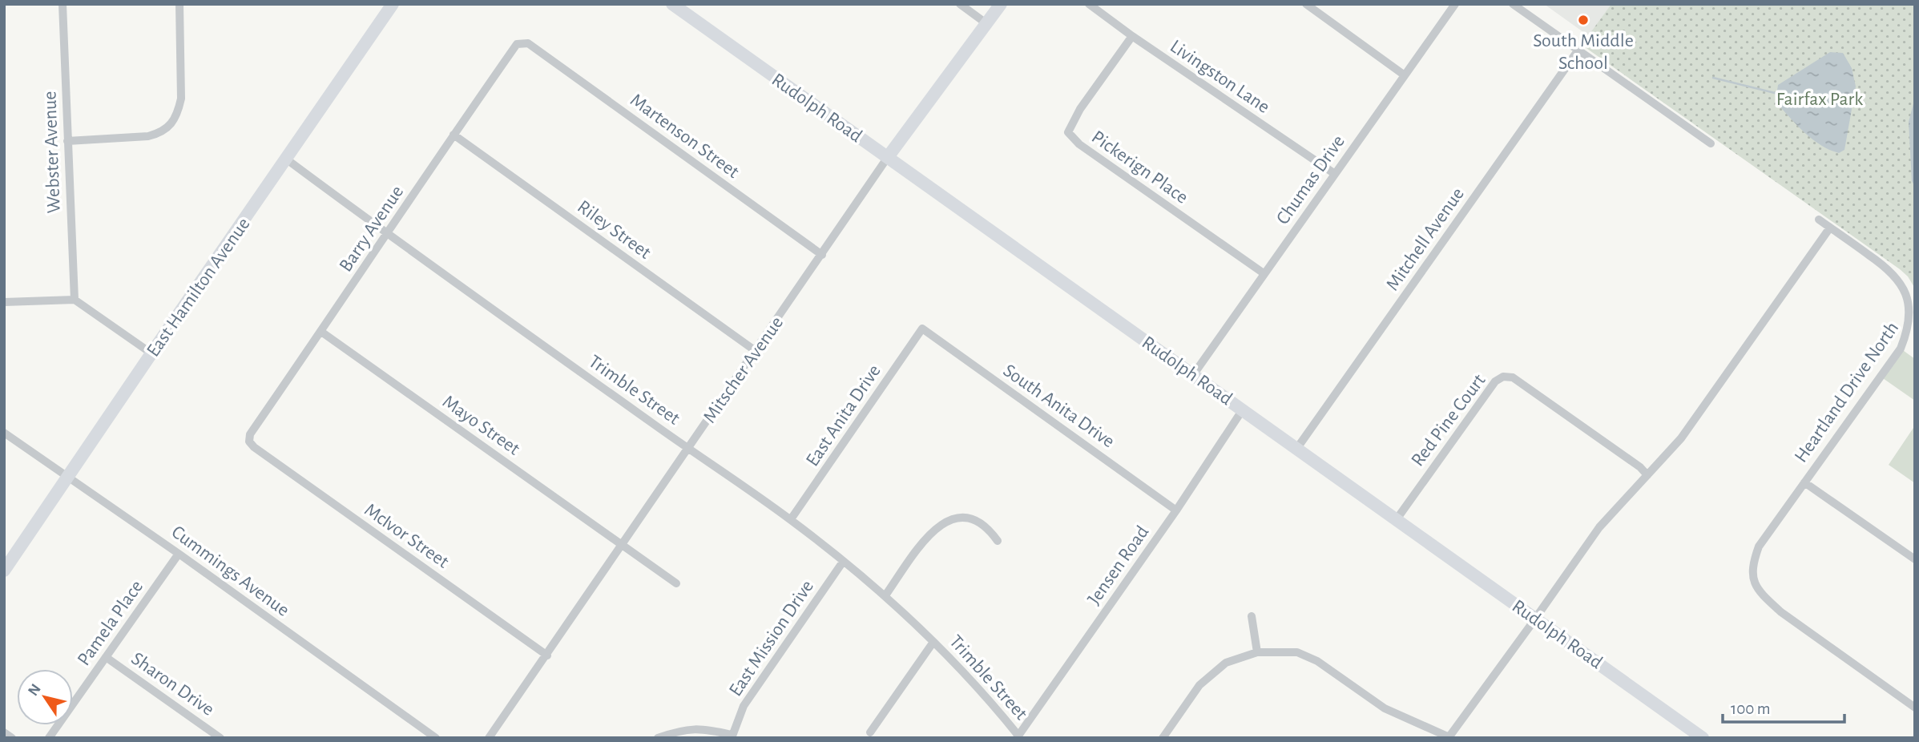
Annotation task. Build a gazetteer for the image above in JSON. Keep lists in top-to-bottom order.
{
  "streets": {
    "street": [
      "Livingston Lane",
      "Rudolph Road",
      "Martenson Street",
      "Webster Avenue",
      "Pickerign Place",
      "Chumas Drive",
      "Barry Avenue",
      "Riley Street",
      "Mitchell Avenue",
      "East Hamilton Avenue",
      "Mitscher Avenue",
      "Trimble Street",
      "Heartland Drive North",
      "South Anita Drive",
      "East Anita Drive",
      "Red Pine Court",
      "Mayo Street",
      "McIvor Street",
      "Jensen Road",
      "Cummings Avenue",
      "Pamela Place",
      "East Mission Drive",
      "Sharon Drive"
    ]
  },
  "crossings": [
    ["Livingston Lane", "Pickerign Place"],
    ["Livingston Lane", "Chumas Drive"],
    ["Rudolph Road", "Chumas Drive"],
    ["Rudolph Road", "Mitchell Avenue"],
    ["Rudolph Road", "Mitscher Avenue"],
    ["Rudolph Road", "Red Pine Court"],
    ["Rudolph Road", "Jensen Road"],
    ["Martenson Street", "Barry Avenue"],
    ["Martenson Street", "Mitscher Avenue"],
    ["Pickerign Place", "Chumas Drive"],
    ["Barry Avenue", "Riley Street"],
    ["Barry Avenue", "Trimble Street"],
    ["Barry Avenue", "Mayo Street"],
    ["Barry Avenue", "McIvor Street"],
    ["Riley Street", "Mitscher Avenue"],
    ["East Hamilton Avenue", "Trimble Street"],
    ["East Hamilton Avenue", "Cummings Avenue"],
    ["Mitscher Avenue", "Trimble Street"],
    ["Mitscher Avenue", "Mayo Street"],
    ["Mitscher Avenue", "McIvor Street"],
    ["Trimble Street", "East Anita Drive"],
    ["Trimble Street", "Jensen Road"],
    ["Trimble Street", "East Mission Drive"],
    ["South Anita Drive", "East Anita Drive"],
    ["South Anita Drive", "Jensen Road"],
    ["Cummings Avenue", "Pamela Place"],
    ["Pamela Place", "Sharon Drive"]
  ],
  "parks": ["Fairfax Park"],
  "places": ["South Middle School"],
  "scale_bar": "100 m",
  "north": "top left"
}
